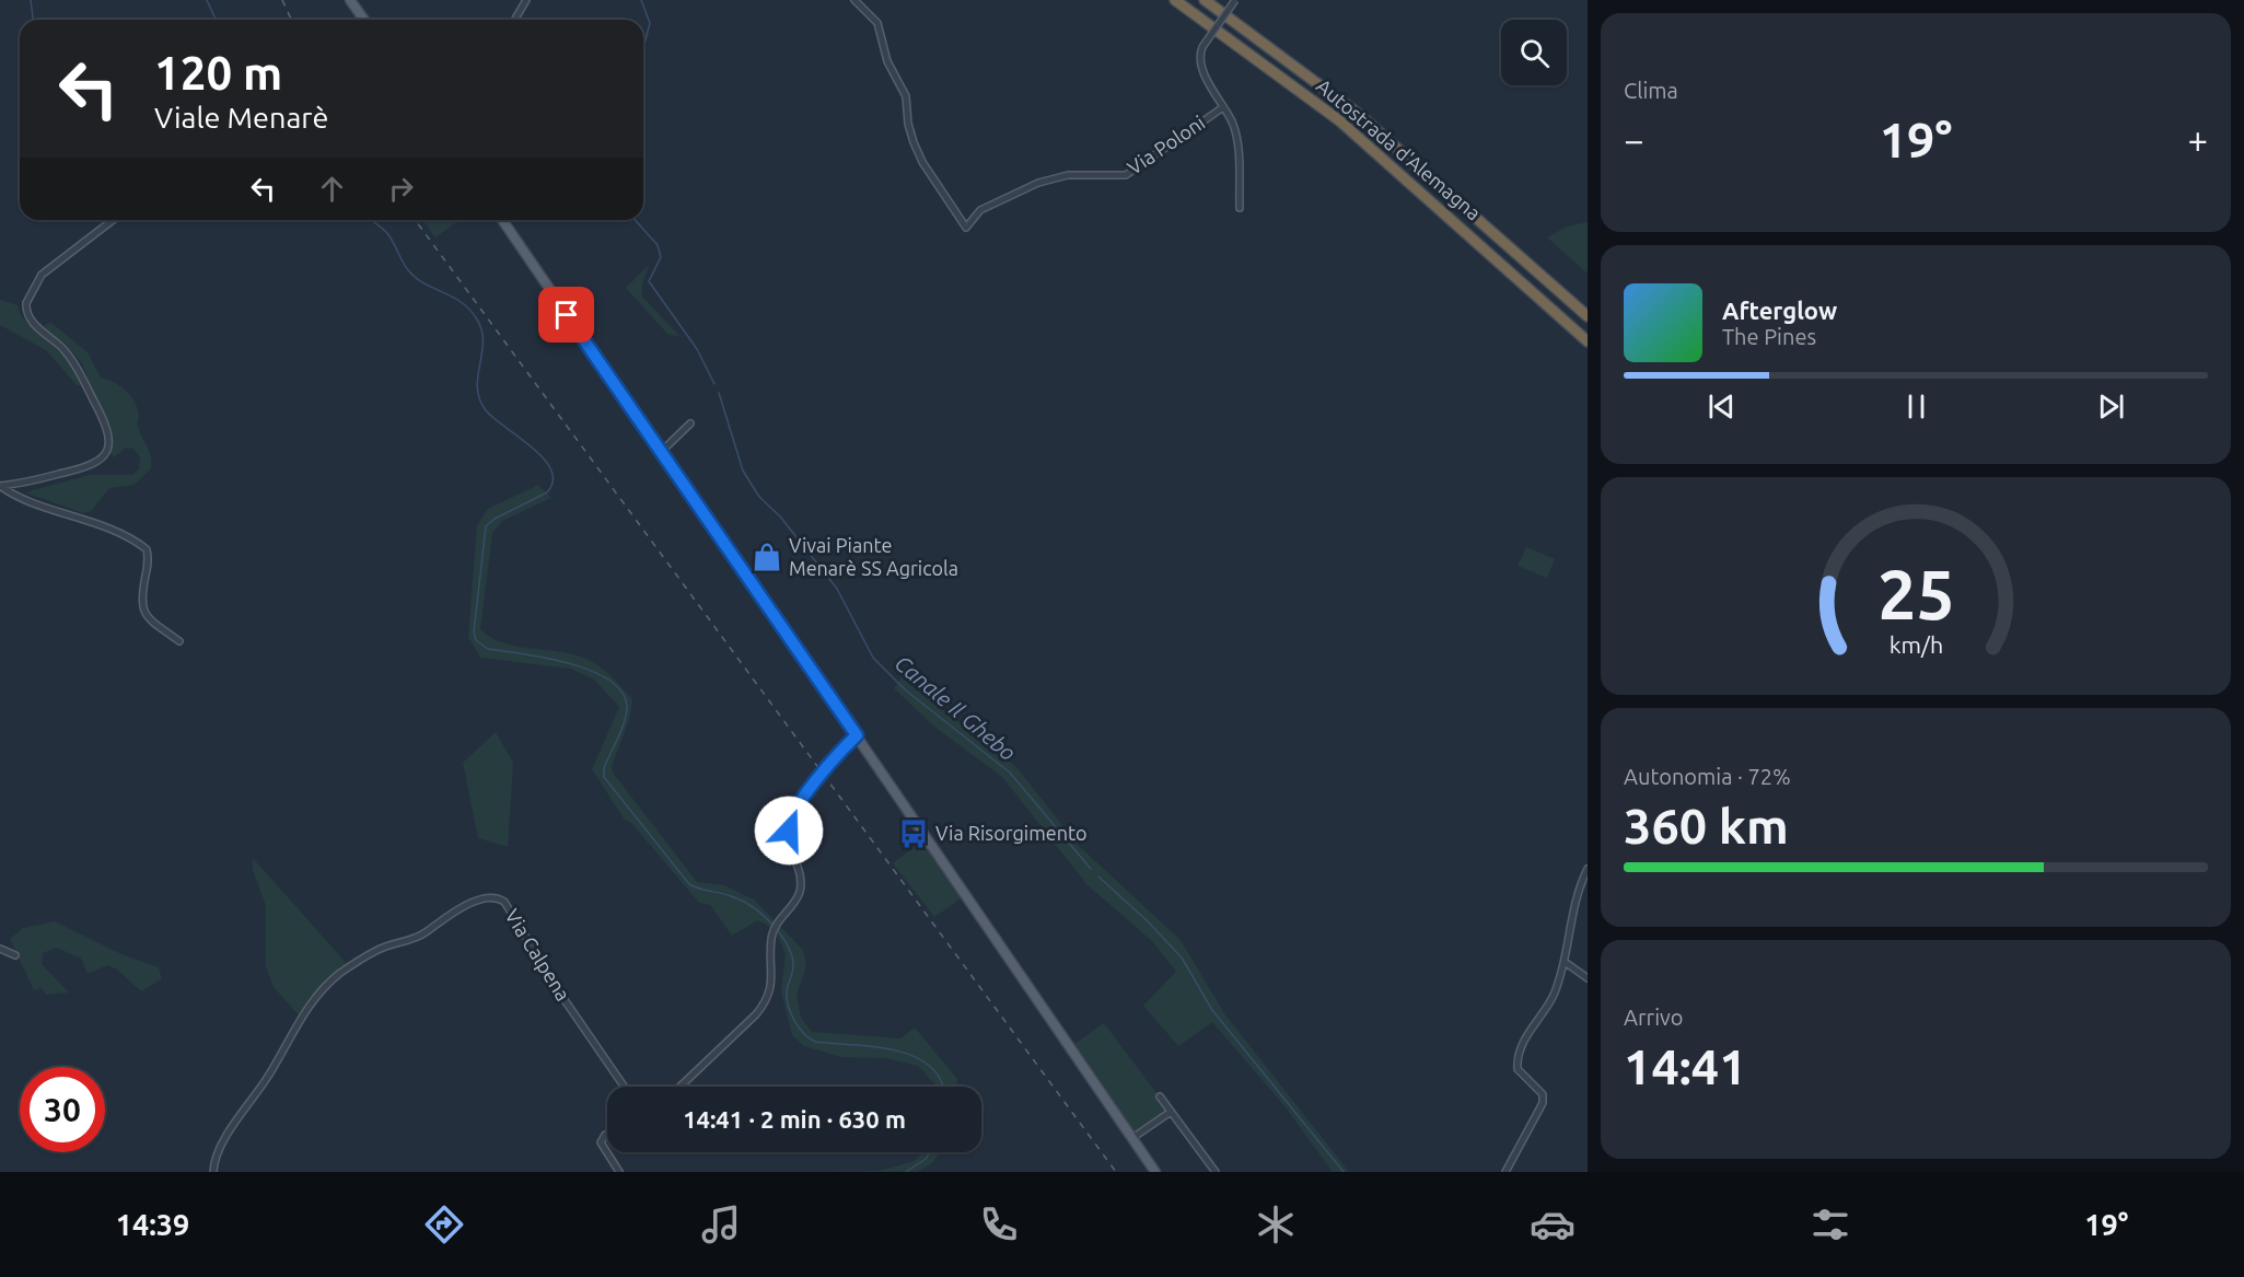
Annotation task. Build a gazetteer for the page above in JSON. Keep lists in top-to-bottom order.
{
  "streets": {
    "highway": ["Autostrada d'Alemagna"],
    "street": ["Via Poloni", "Via Calpena"]
  },
  "water": ["Canale Il Ghebo"],
  "places": {
    "shop": ["Vivai Piante Menarè SS Agricola"],
    "bus stop": ["Via Risorgimento"]
  },
  "page": {
    "tile": [
      "Clima",
      ["Autonomia · 72%", "360 km"],
      ["Arrivo", "14:41"]
    ],
    "turn": ["120 m", "Viale Menarè"],
    "heat": ["−", "19°", "+"],
    "song": ["Afterglow", "The Pines"],
    "limit": "30",
    "trip": "14:41 · 2 min · 630 m",
    "tabs": ["14:39", "19°"],
    "gauge": ["25", "km/h"]
  }
}
